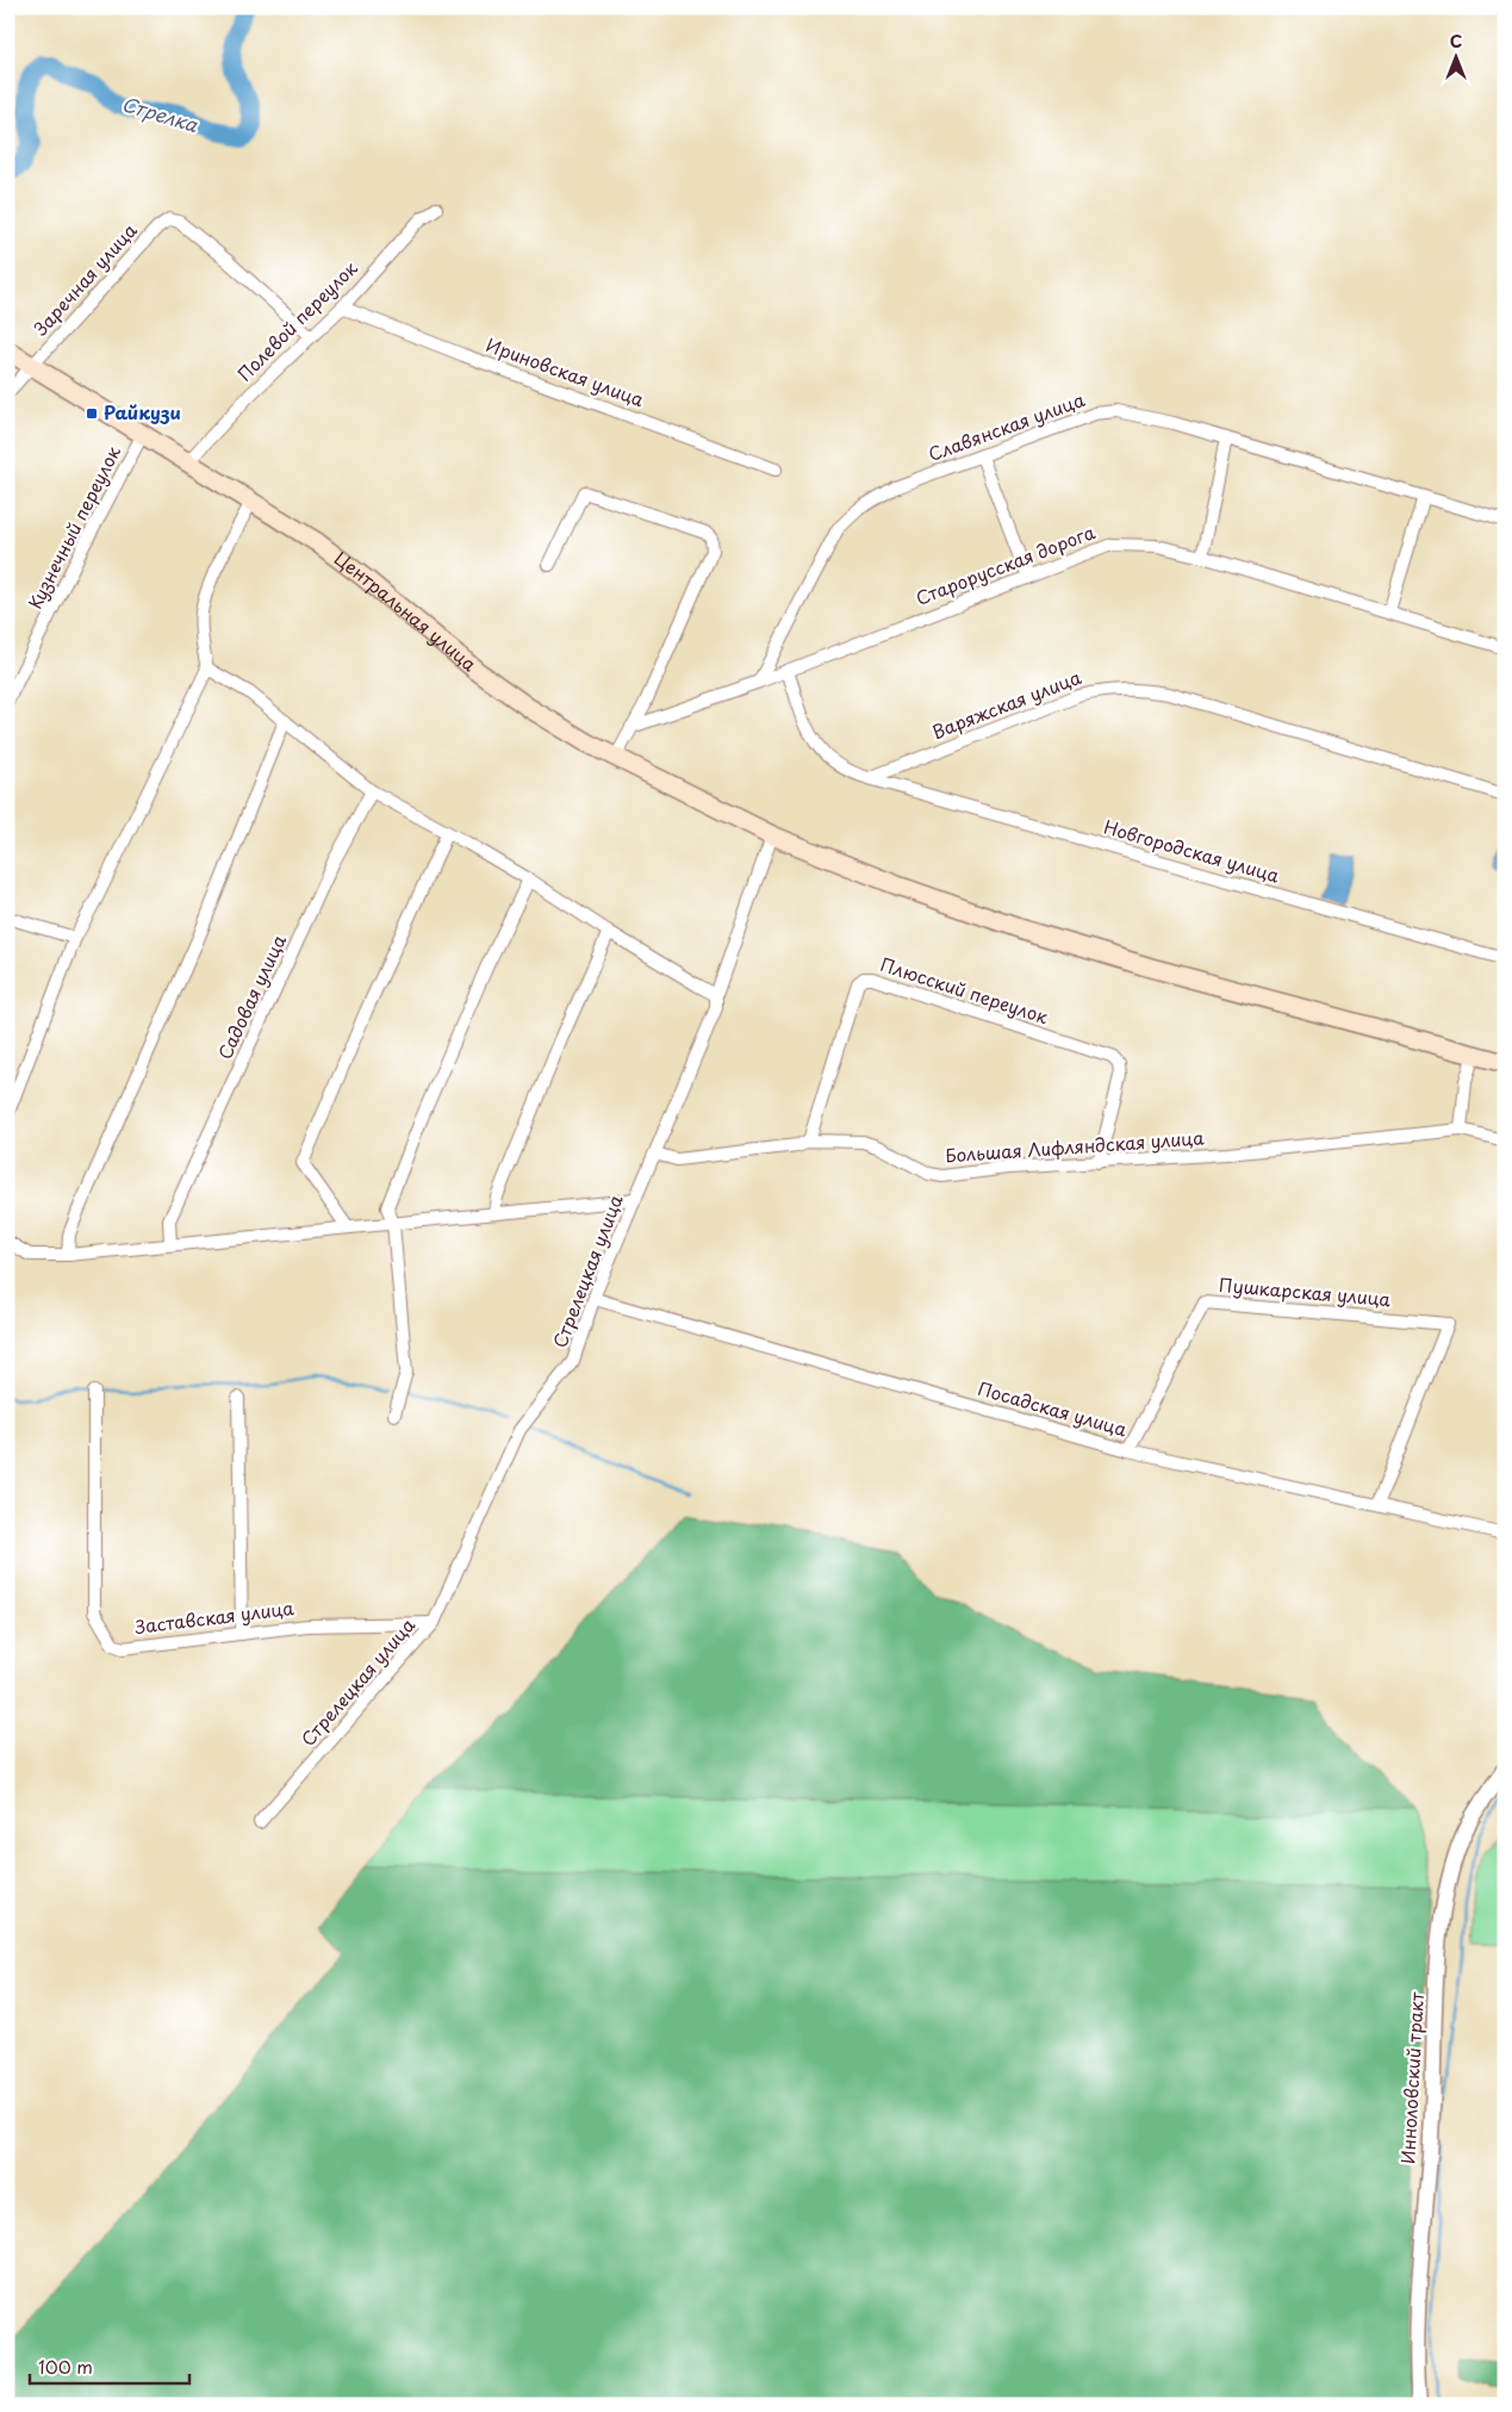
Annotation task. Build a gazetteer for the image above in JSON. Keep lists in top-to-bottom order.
{
  "streets": {
    "main road": ["Центральная улица"],
    "street": [
      "Заречная улица",
      "Полевой переулок",
      "Ириновская улица",
      "Славянская улица",
      "Кузнечный переулок",
      "Старорусская дорога",
      "Варяжская улица",
      "Новгородская улица",
      "Плюсский переулок",
      "Садовая улица",
      "Большая Лифляндская улица",
      "Стрелецкая улица",
      "Пушкарская улица",
      "Посадская улица",
      "Заставская улица",
      "Инноловский тракт"
    ]
  },
  "crossings": [
    ["Заречная улица", "Полевой переулок"],
    ["Заречная улица", "Центральная улица"],
    ["Полевой переулок", "Ириновская улица"],
    ["Полевой переулок", "Центральная улица"],
    ["Славянская улица", "Старорусская дорога"],
    ["Кузнечный переулок", "Центральная улица"],
    ["Центральная улица", "Стрелецкая улица"],
    ["Варяжская улица", "Новгородская улица"],
    ["Плюсский переулок", "Большая Лифляндская улица"],
    ["Большая Лифляндская улица", "Стрелецкая улица"],
    ["Стрелецкая улица", "Посадская улица"],
    ["Стрелецкая улица", "Заставская улица"],
    ["Пушкарская улица", "Посадская улица"]
  ],
  "water": ["Стрелка"],
  "places": {
    "transit": ["Райкузи"]
  },
  "scale_bar": "100 m",
  "north": "top"
}
